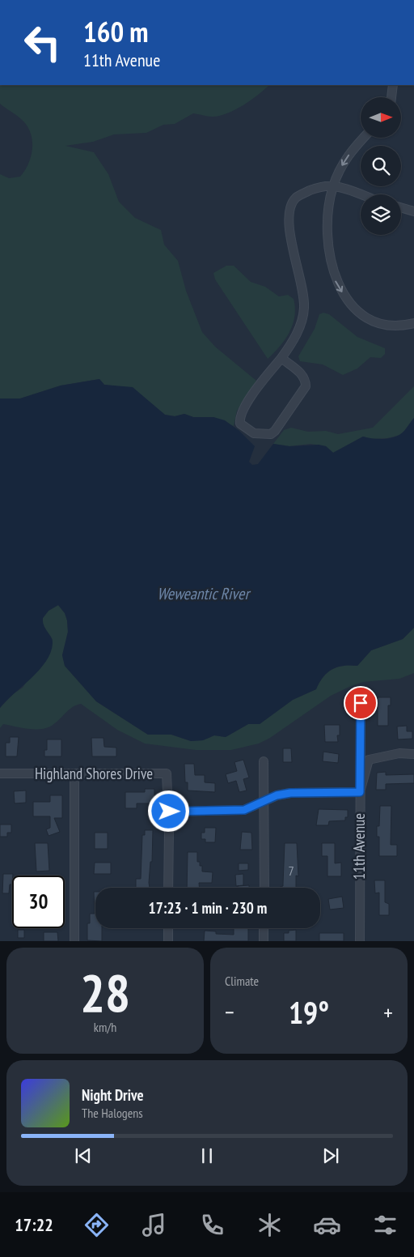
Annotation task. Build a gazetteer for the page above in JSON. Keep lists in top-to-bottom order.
{
  "streets": {
    "street": ["Highland Shores Drive", "11th Avenue"]
  },
  "water": ["Weweantic River"],
  "house_numbers": ["7"],
  "north": "right",
  "page": {
    "turn": ["160 m", "11th Avenue"],
    "limit": "30",
    "trip": "17:23 · 1 min · 230 m",
    "tile": [
      ["28", "km/h"],
      "Climate"
    ],
    "heat": ["−", "19°", "+"],
    "song": ["Night Drive", "The Halogens"],
    "tabs": "17:22"
  }
}
